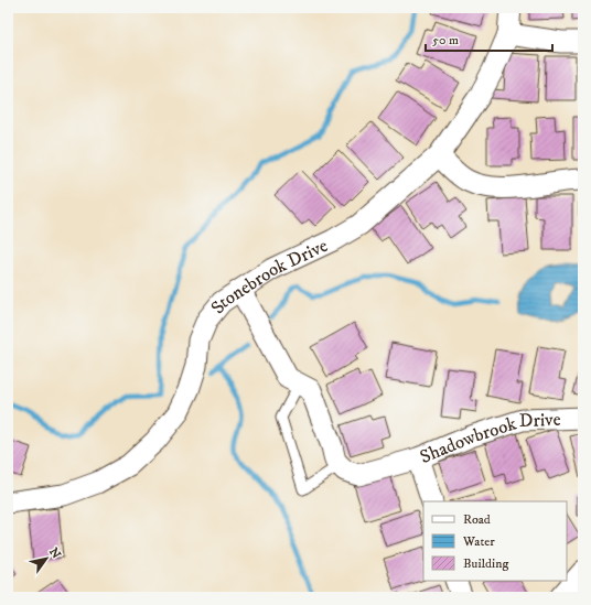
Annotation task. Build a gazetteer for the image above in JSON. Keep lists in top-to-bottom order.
{
  "streets": {
    "street": ["Stonebrook Drive", "Shadowbrook Drive"]
  },
  "legend": ["Road", "Water", "Building"],
  "scale_bar": "50 m",
  "north": "top right"
}
